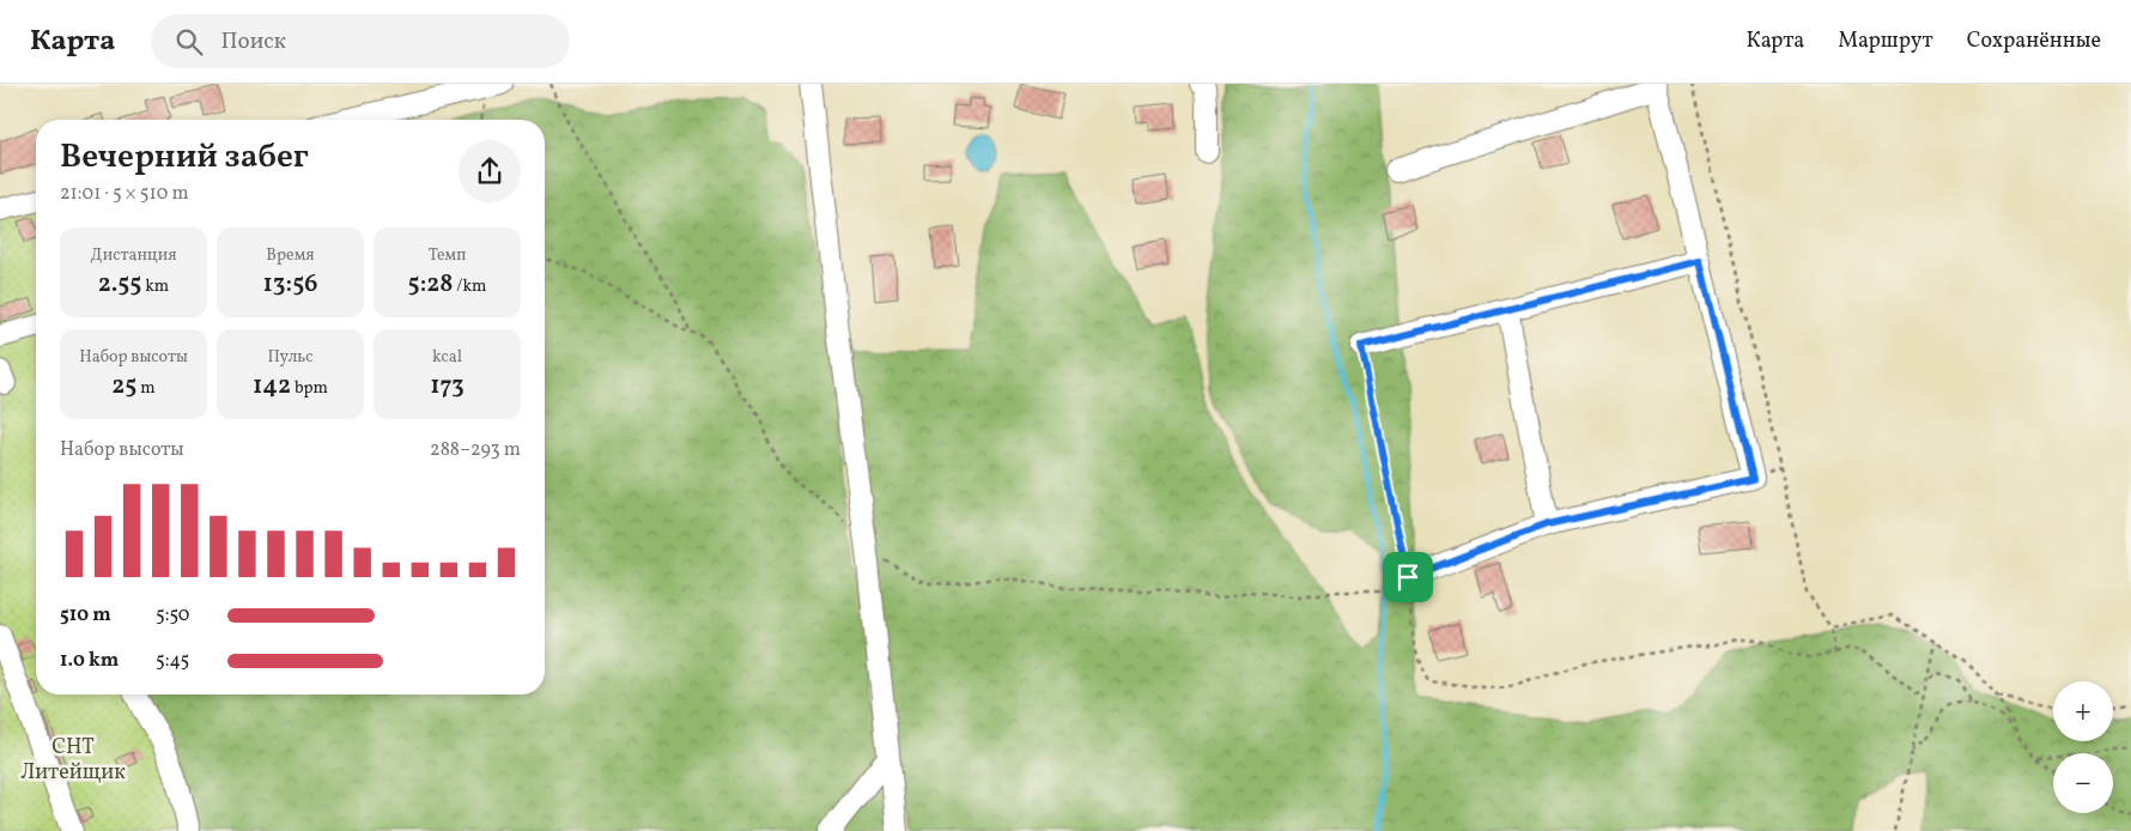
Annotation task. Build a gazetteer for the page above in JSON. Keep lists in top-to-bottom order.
{
  "parks": ["СНТ Литейщик"],
  "page": {
    "header": "Карта",
    "search": "Поиск",
    "nav": ["Карта", "Маршрут", "Сохранённые"],
    "heading": ["Вечерний забег", "21:01 · 5 × 510 m"],
    "stats": [
      ["Дистанция", "2.55 km"],
      ["Время", "13:56"],
      ["Темп", "5:28 /km"],
      ["Набор высоты", "25 m"],
      ["Пульс", "142 bpm"],
      ["kcal", "173"]
    ],
    "chart": ["Набор высоты", "288–293 m"],
    "list": [
      {
        "name": "510 m",
        "note": "5:50"
      },
      {
        "name": "1.0 km",
        "note": "5:45"
      }
    ],
    "map_buttons": ["+", "−"]
  }
}
